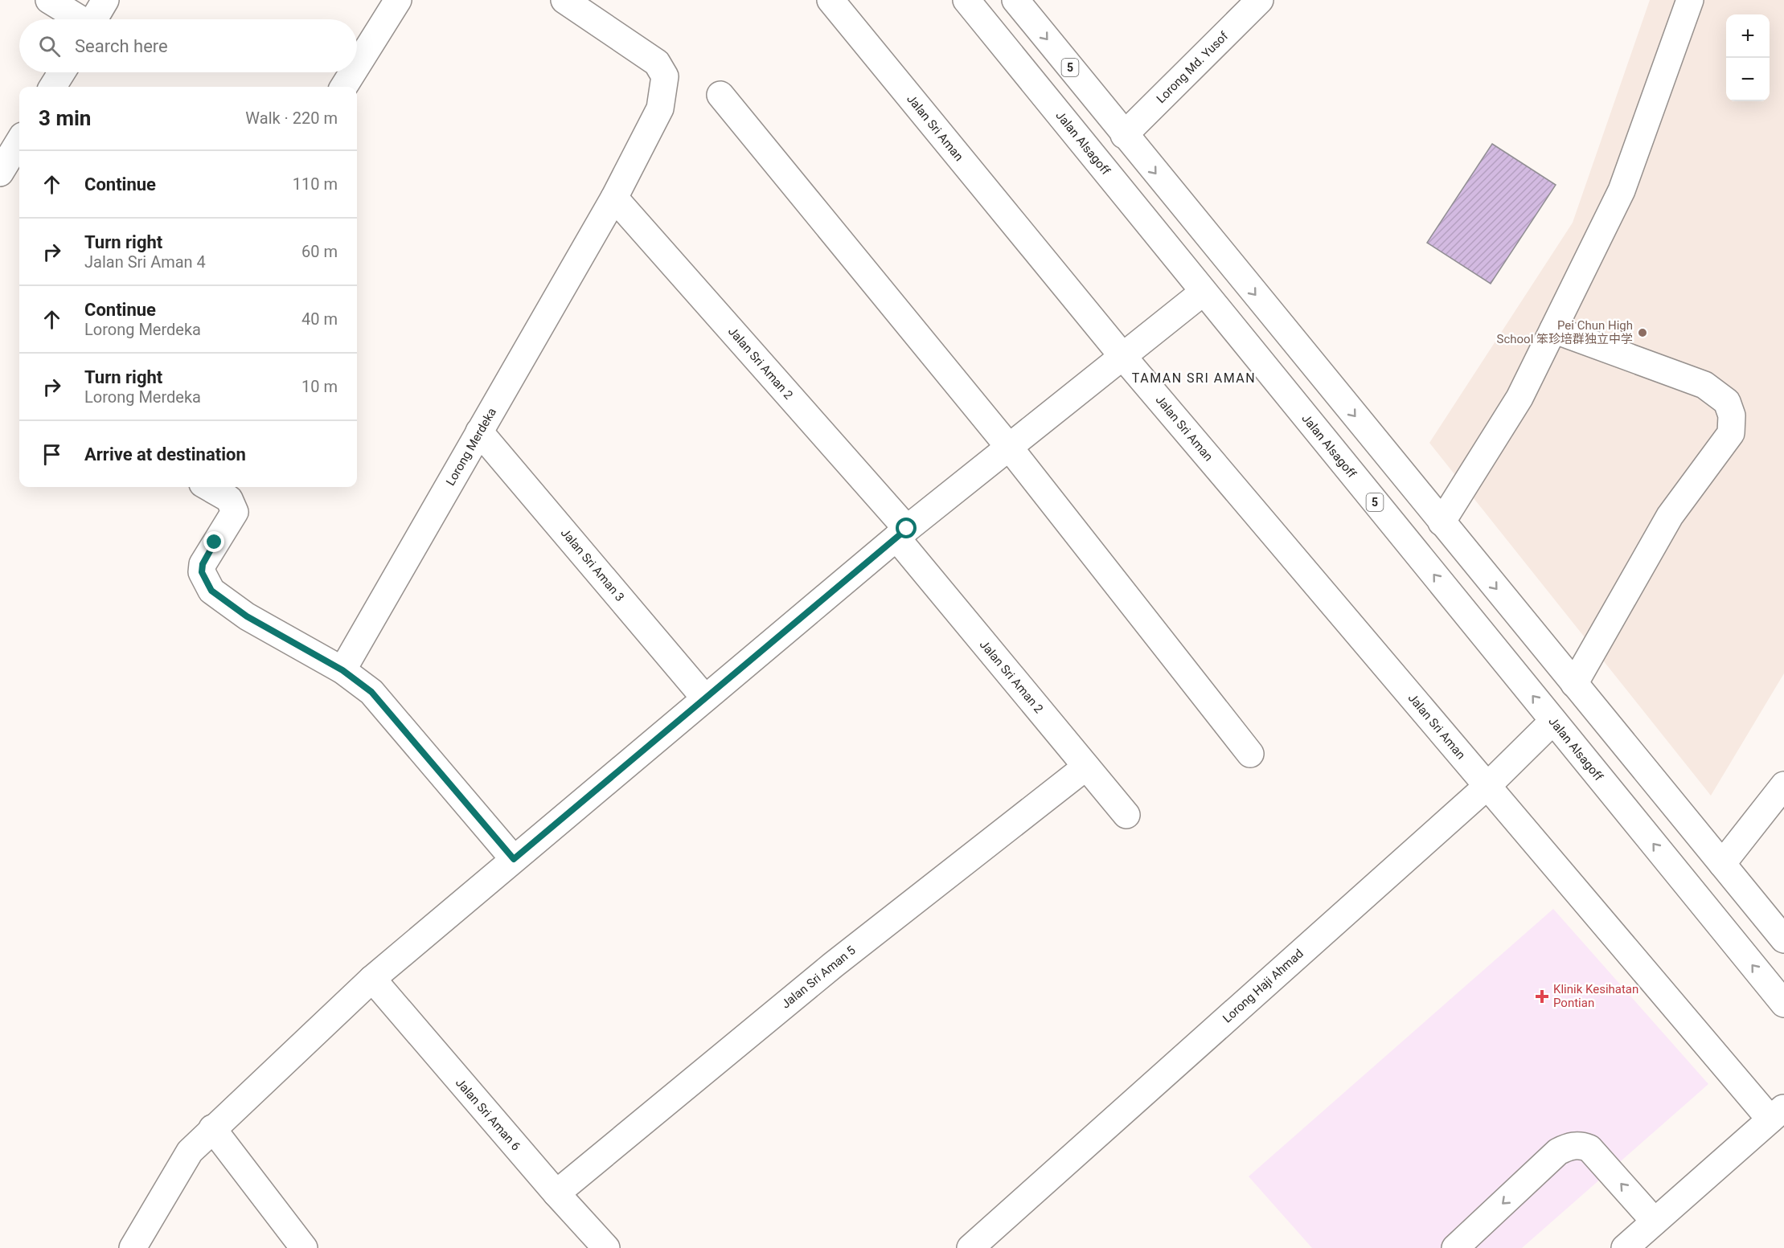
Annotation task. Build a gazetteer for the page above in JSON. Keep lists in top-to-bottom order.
{
  "streets": {
    "main road": [
      "5",
      "Lorong Md. Yusof",
      "Jalan Sri Aman",
      "Jalan Alsagoff",
      "Jalan Sri Aman 2",
      "Lorong Merdeka",
      "Jalan Sri Aman 3",
      "Jalan Sri Aman 5",
      "Lorong Haji Ahmad",
      "Jalan Sri Aman 6"
    ]
  },
  "crossings": [
    ["5", "Lorong Md. Yusof"],
    ["Jalan Sri Aman", "Lorong Haji Ahmad"],
    ["Jalan Alsagoff", "Lorong Haji Ahmad"],
    ["Jalan Sri Aman 2", "Lorong Merdeka"],
    ["Jalan Sri Aman 2", "Jalan Sri Aman 5"],
    ["Lorong Merdeka", "Jalan Sri Aman 3"],
    ["Jalan Sri Aman 5", "Jalan Sri Aman 6"]
  ],
  "districts": ["TAMAN SRI AMAN"],
  "places": {
    "other": ["Pei Chun High School 笨珍培群独立中学"],
    "health": ["Klinik Kesihatan Pontian"]
  },
  "page": {
    "map_buttons": ["+", "−"],
    "search": "Search here",
    "heading": ["3 min", "Walk · 220 m"],
    "list": [
      ["Continue", "110 m"],
      ["Turn right", "Jalan Sri Aman 4", "60 m"],
      ["Continue", "Lorong Merdeka", "40 m"],
      ["Turn right", "Lorong Merdeka", "10 m"],
      "Arrive at destination"
    ]
  }
}
